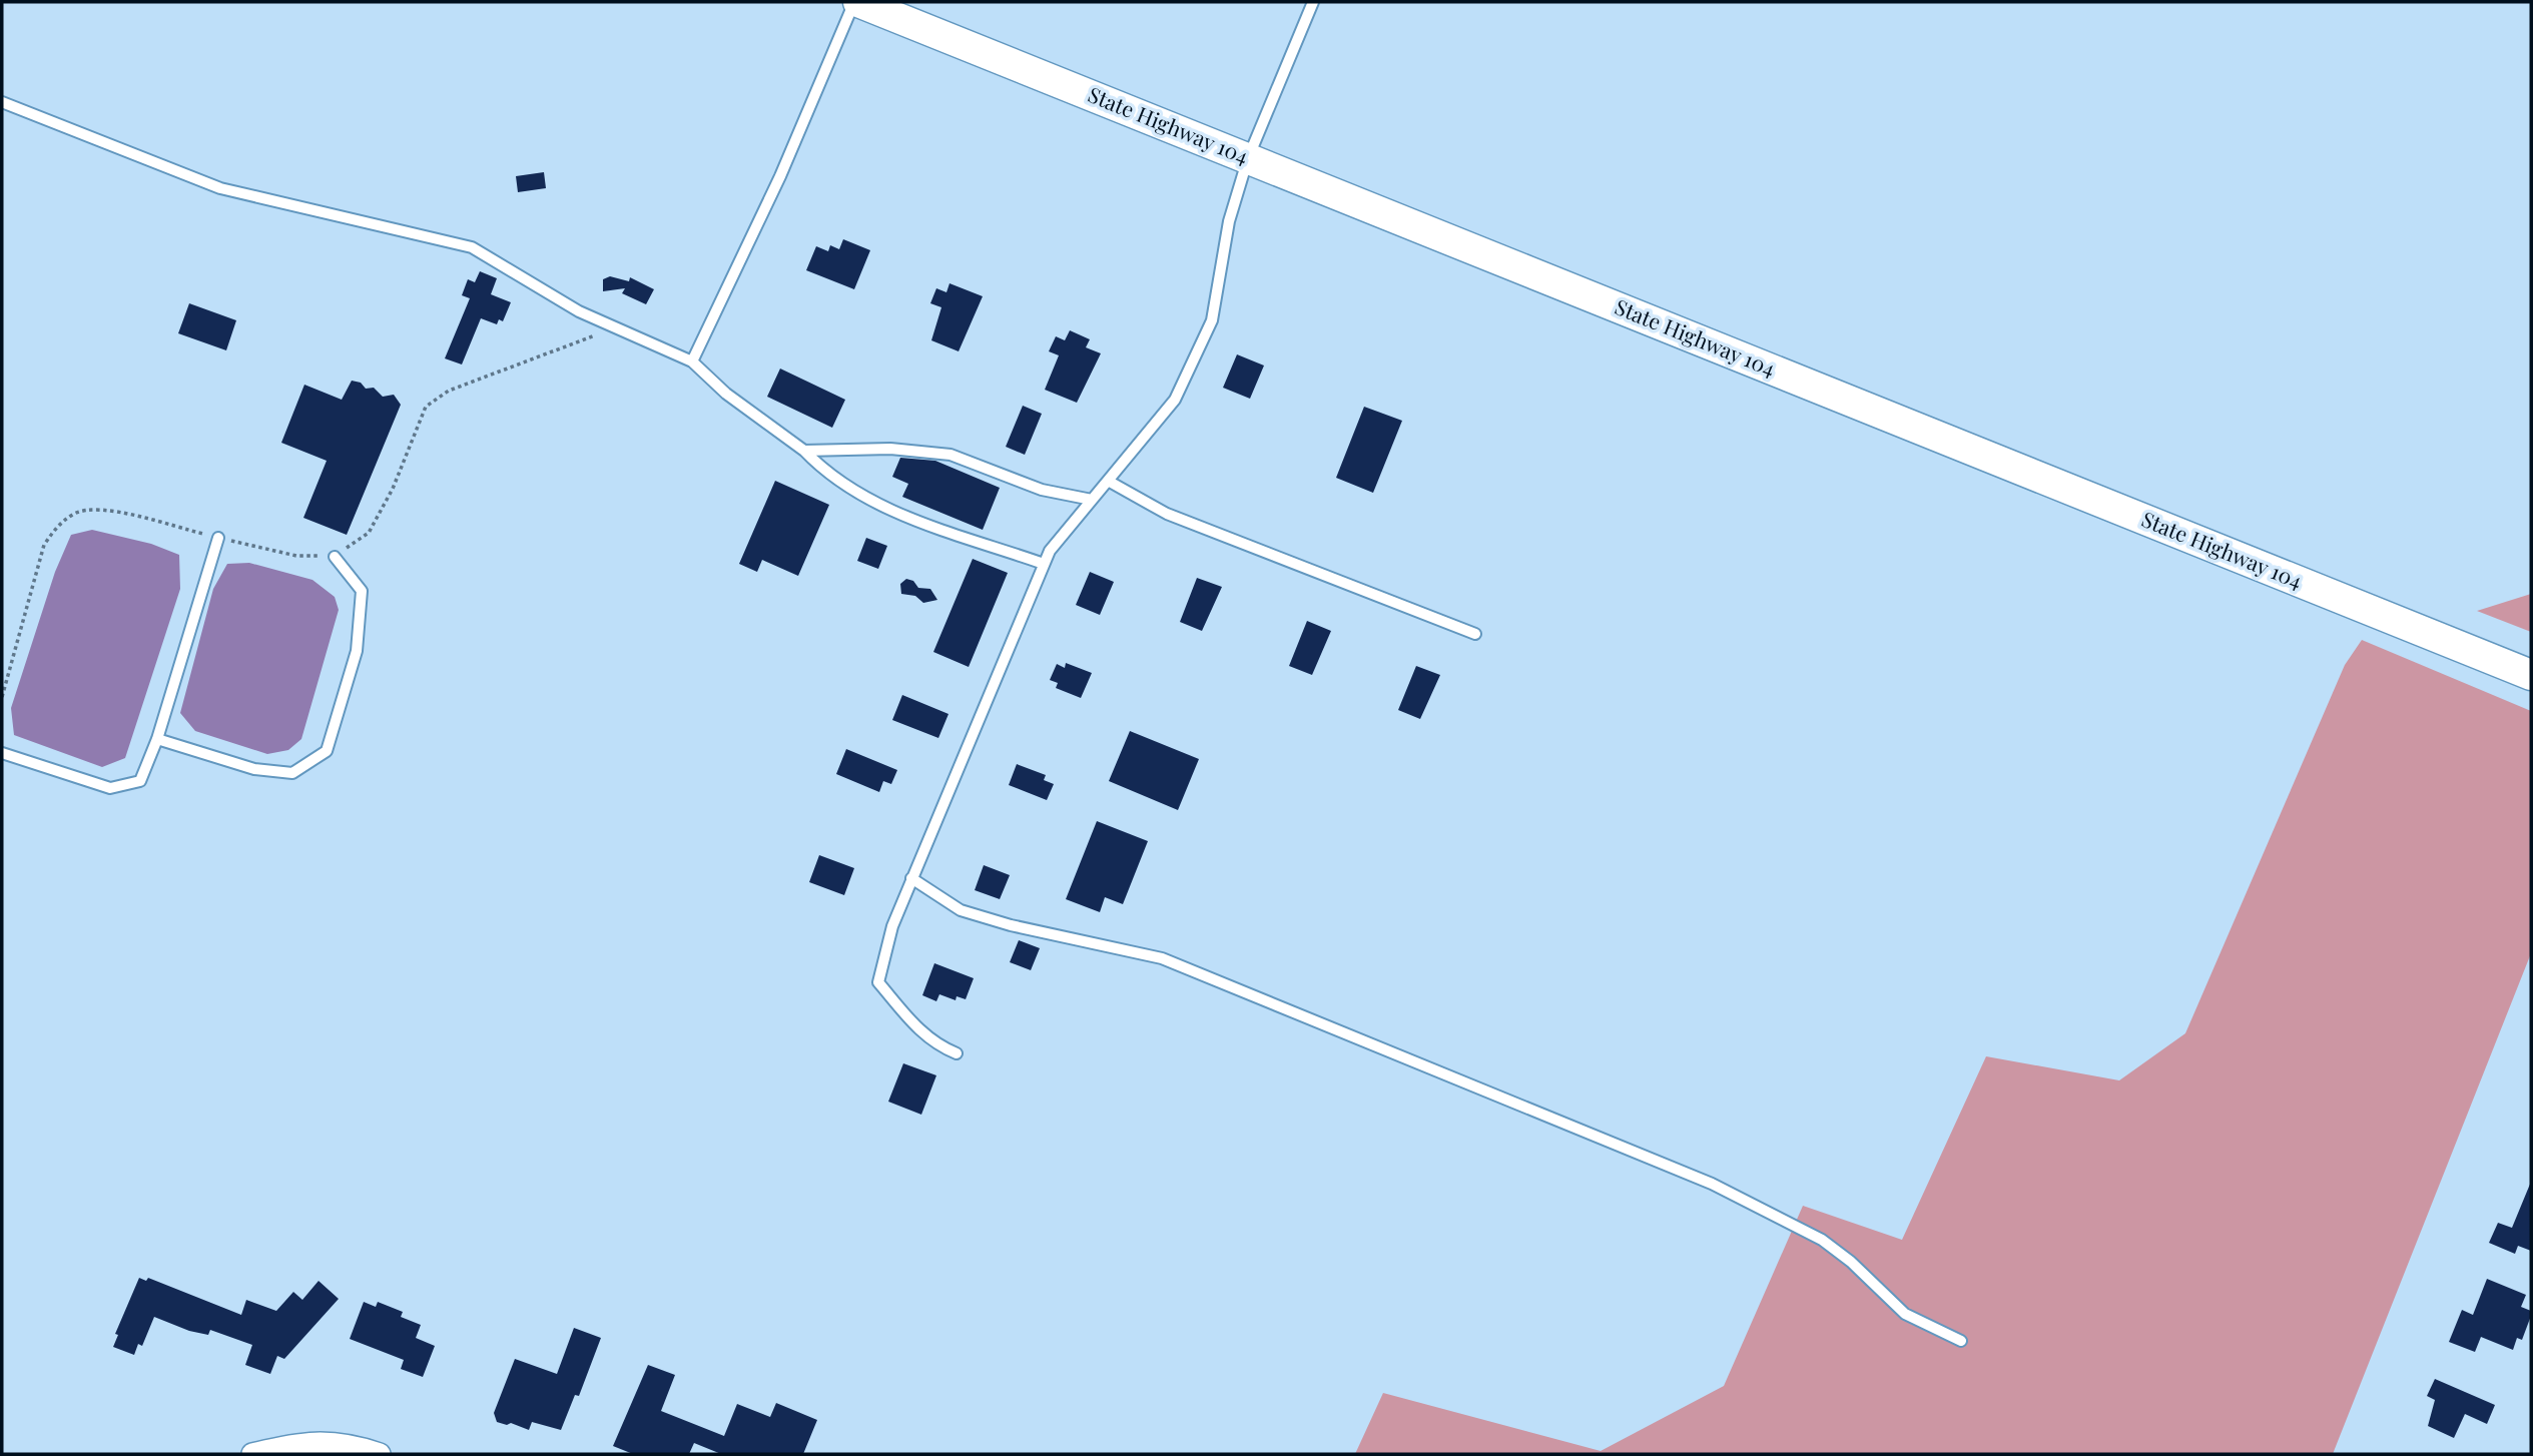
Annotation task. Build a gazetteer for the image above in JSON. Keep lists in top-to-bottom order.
{
  "streets": {
    "main road": ["State Highway 104"]
  }
}
